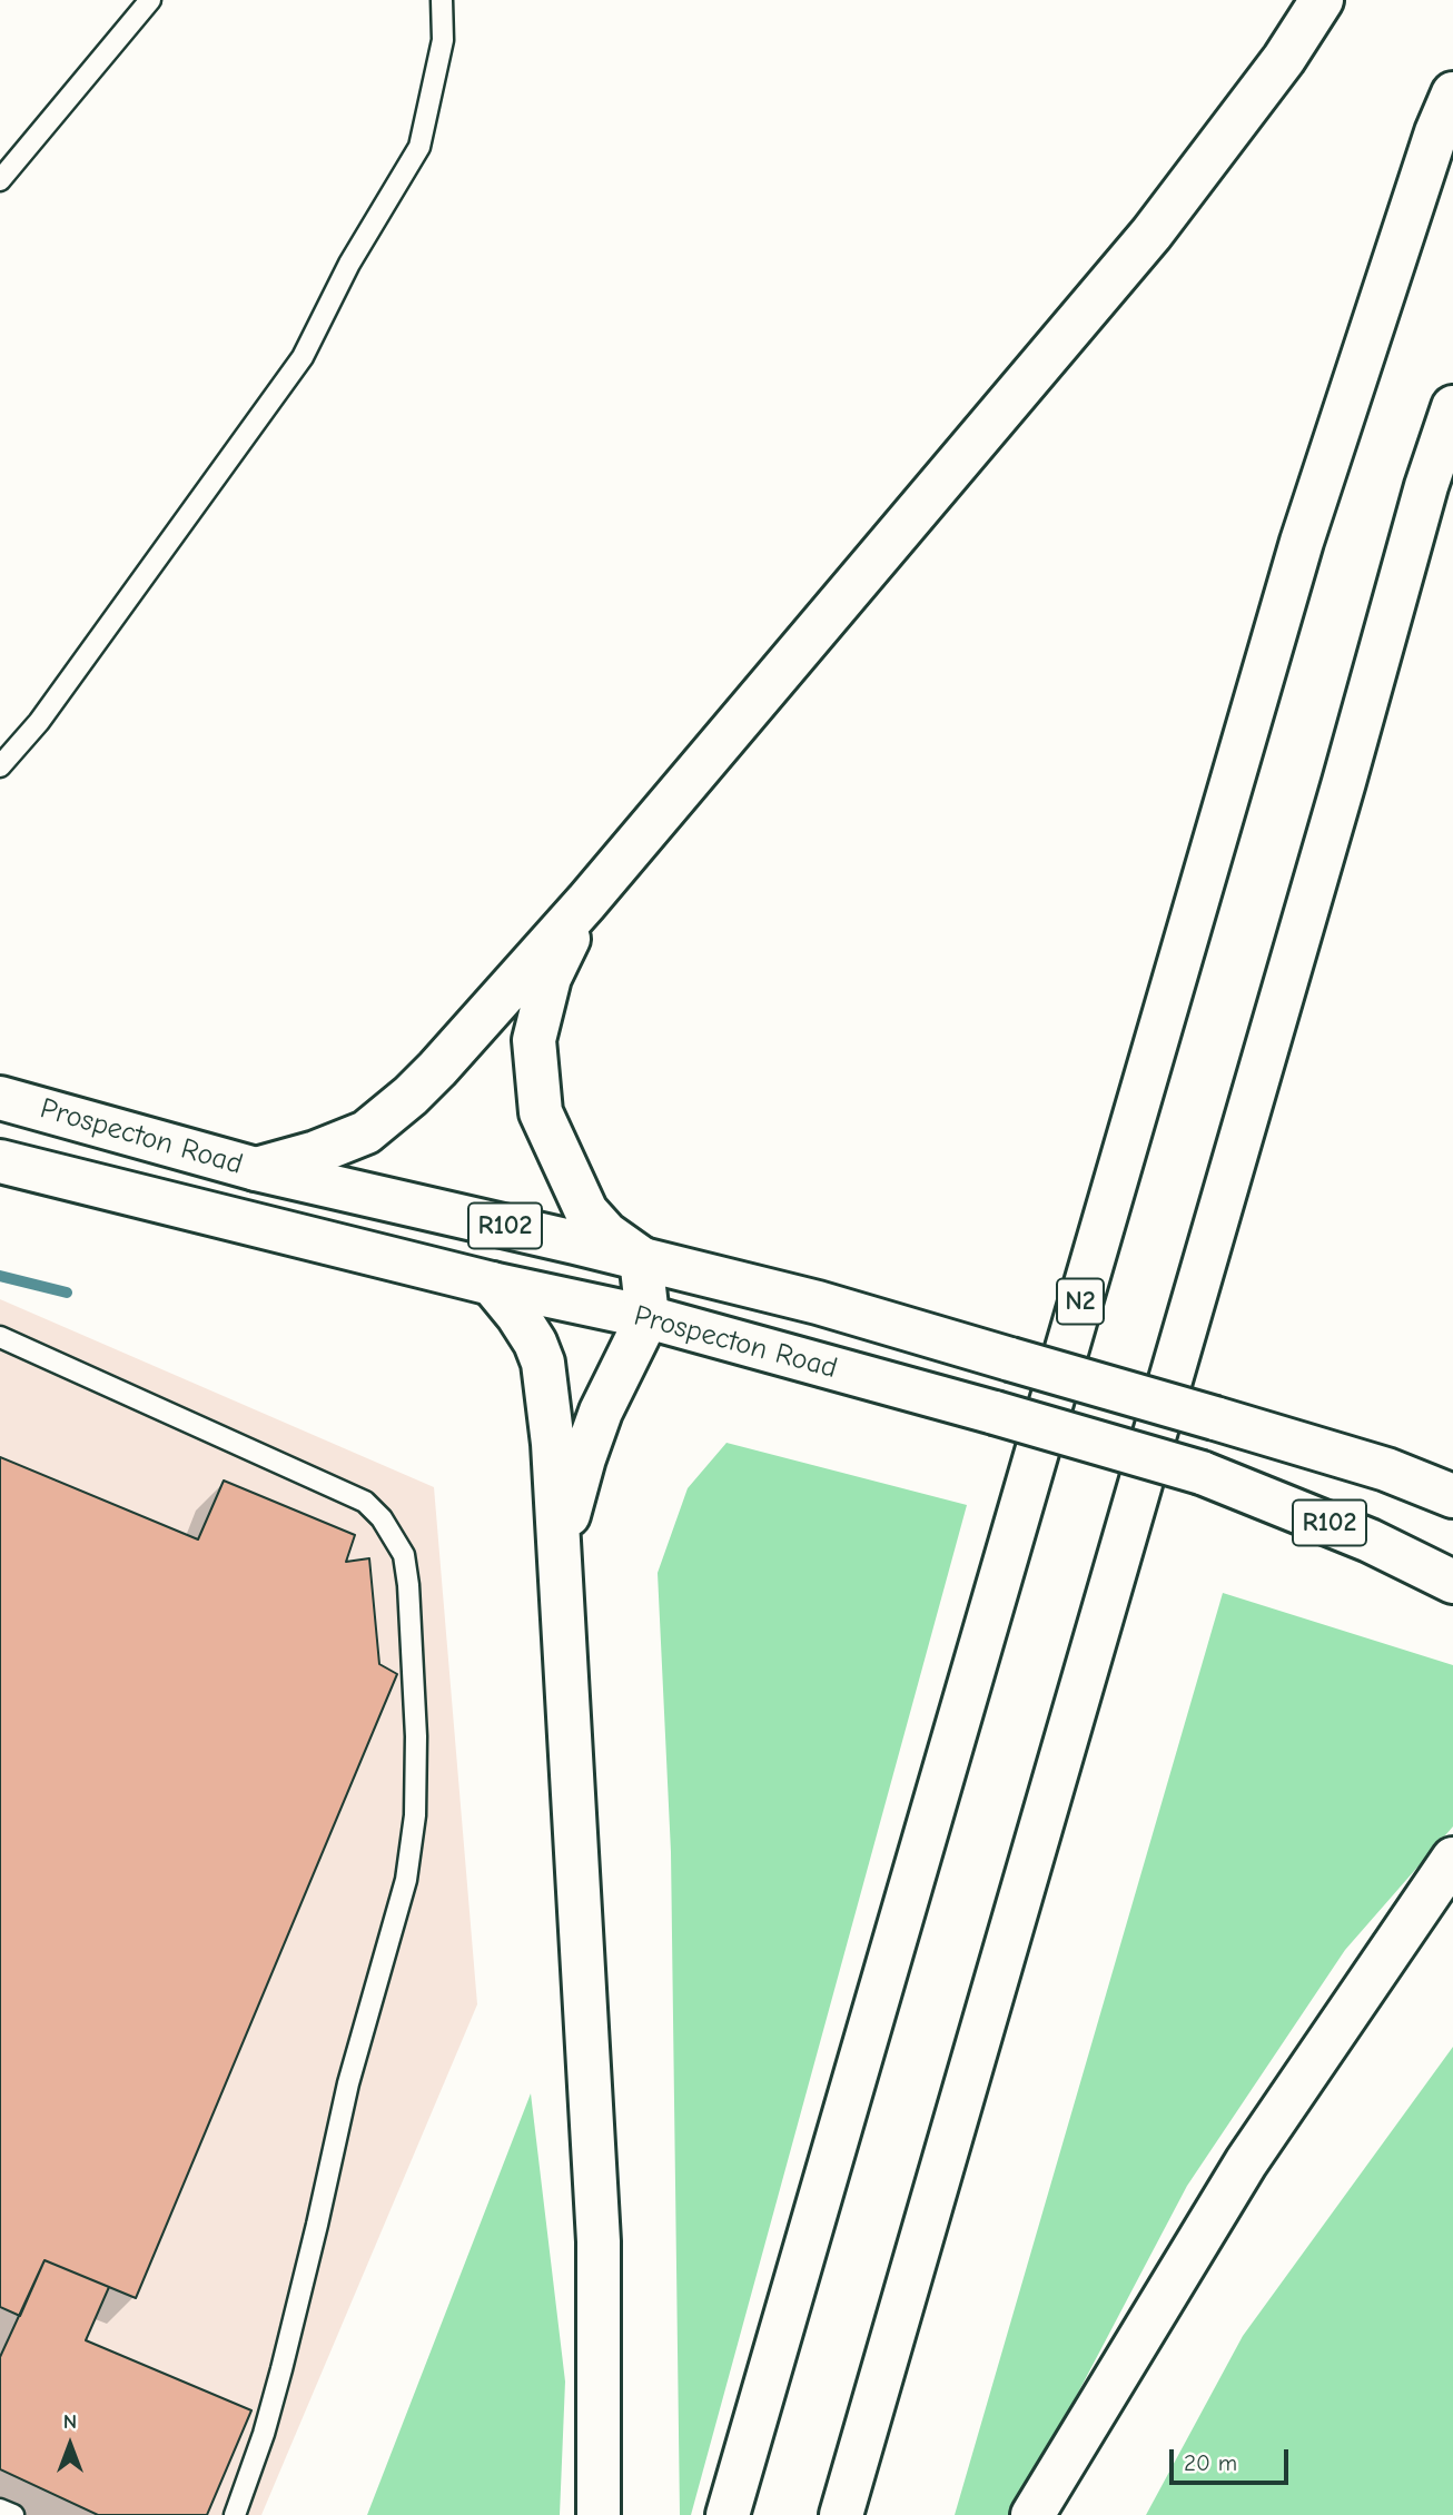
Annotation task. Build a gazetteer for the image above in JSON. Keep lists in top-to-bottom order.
{
  "streets": {
    "main road": ["Prospecton Road", "R102", "N2"]
  },
  "scale_bar": "20 m",
  "north": "top"
}
